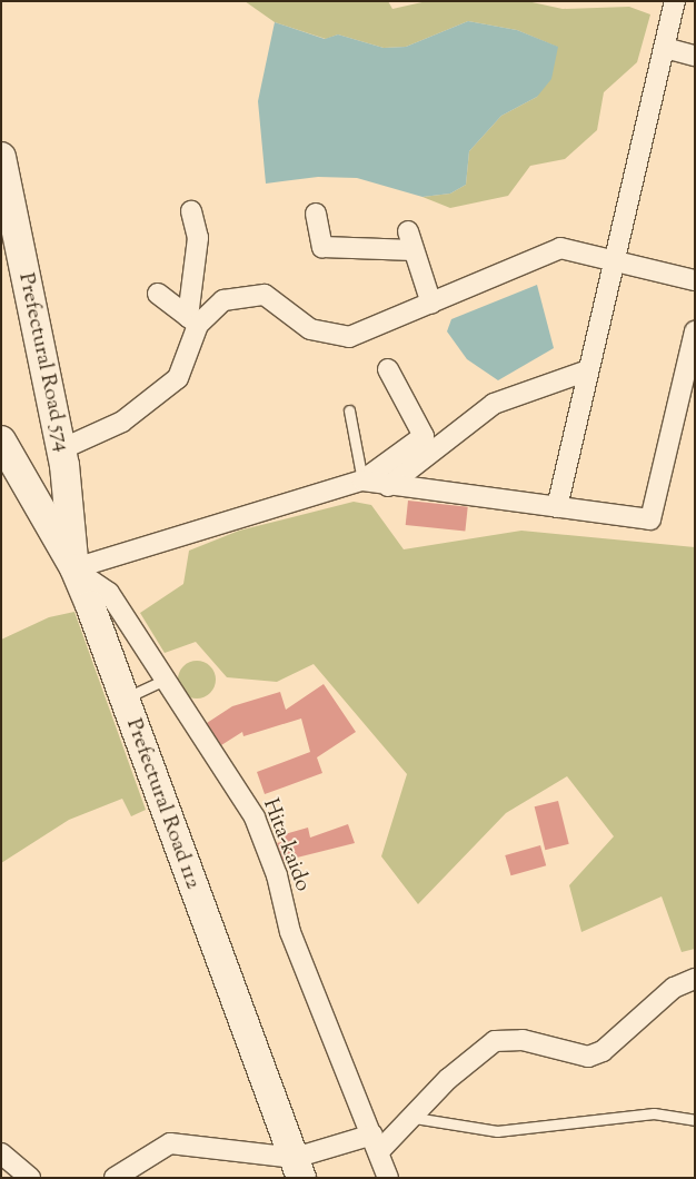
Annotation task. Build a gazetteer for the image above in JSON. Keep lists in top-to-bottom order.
{
  "streets": {
    "main road": ["Prefectural Road 574", "Prefectural Road 112"],
    "street": ["Hita-kaido"]
  },
  "crossings": [
    ["Prefectural Road 574", "Prefectural Road 112"],
    ["Prefectural Road 574", "Hita-kaido"],
    ["Prefectural Road 112", "Hita-kaido"]
  ]
}
